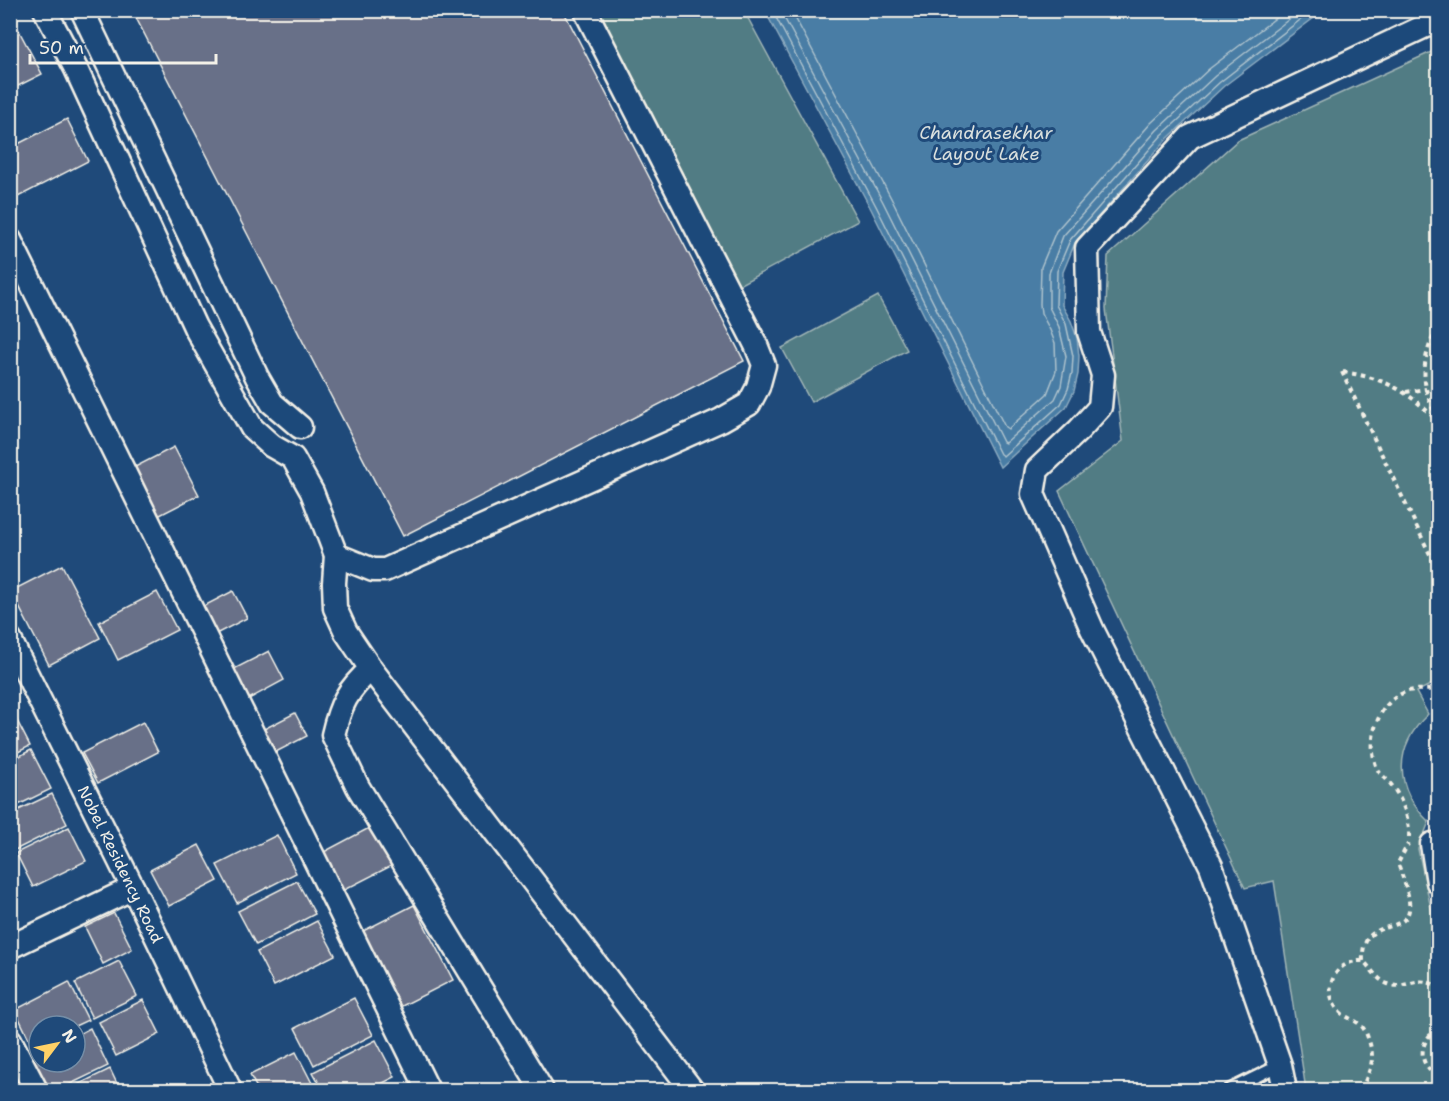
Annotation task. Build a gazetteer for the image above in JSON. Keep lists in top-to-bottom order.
{
  "streets": {
    "street": ["Nobel Residency Road"]
  },
  "water": ["Chandrasekhar Layout Lake"],
  "scale_bar": "50 m",
  "north": "top right"
}
